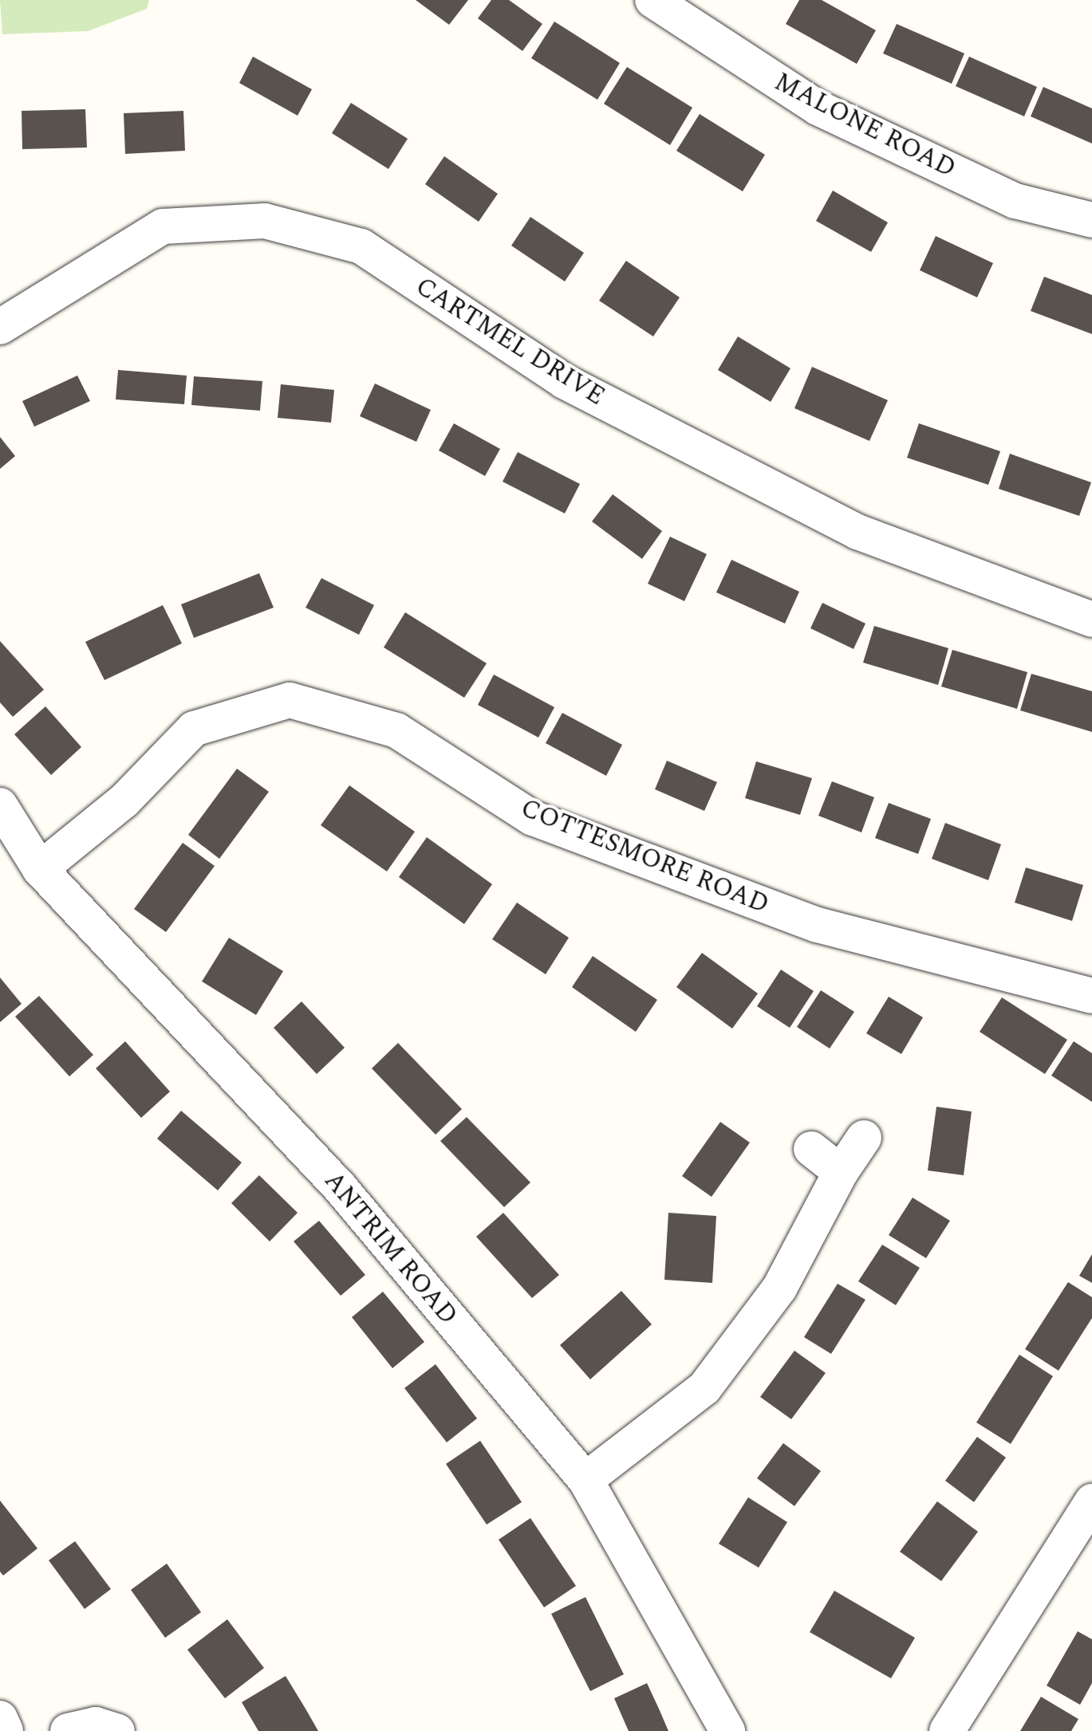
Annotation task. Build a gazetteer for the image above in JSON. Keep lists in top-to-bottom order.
{
  "streets": {
    "street": [
      "MALONE ROAD",
      "CARTMEL DRIVE",
      "COTTESMORE ROAD",
      "ANTRIM ROAD"
    ]
  },
  "crossings": [
    ["COTTESMORE ROAD", "ANTRIM ROAD"]
  ]
}
